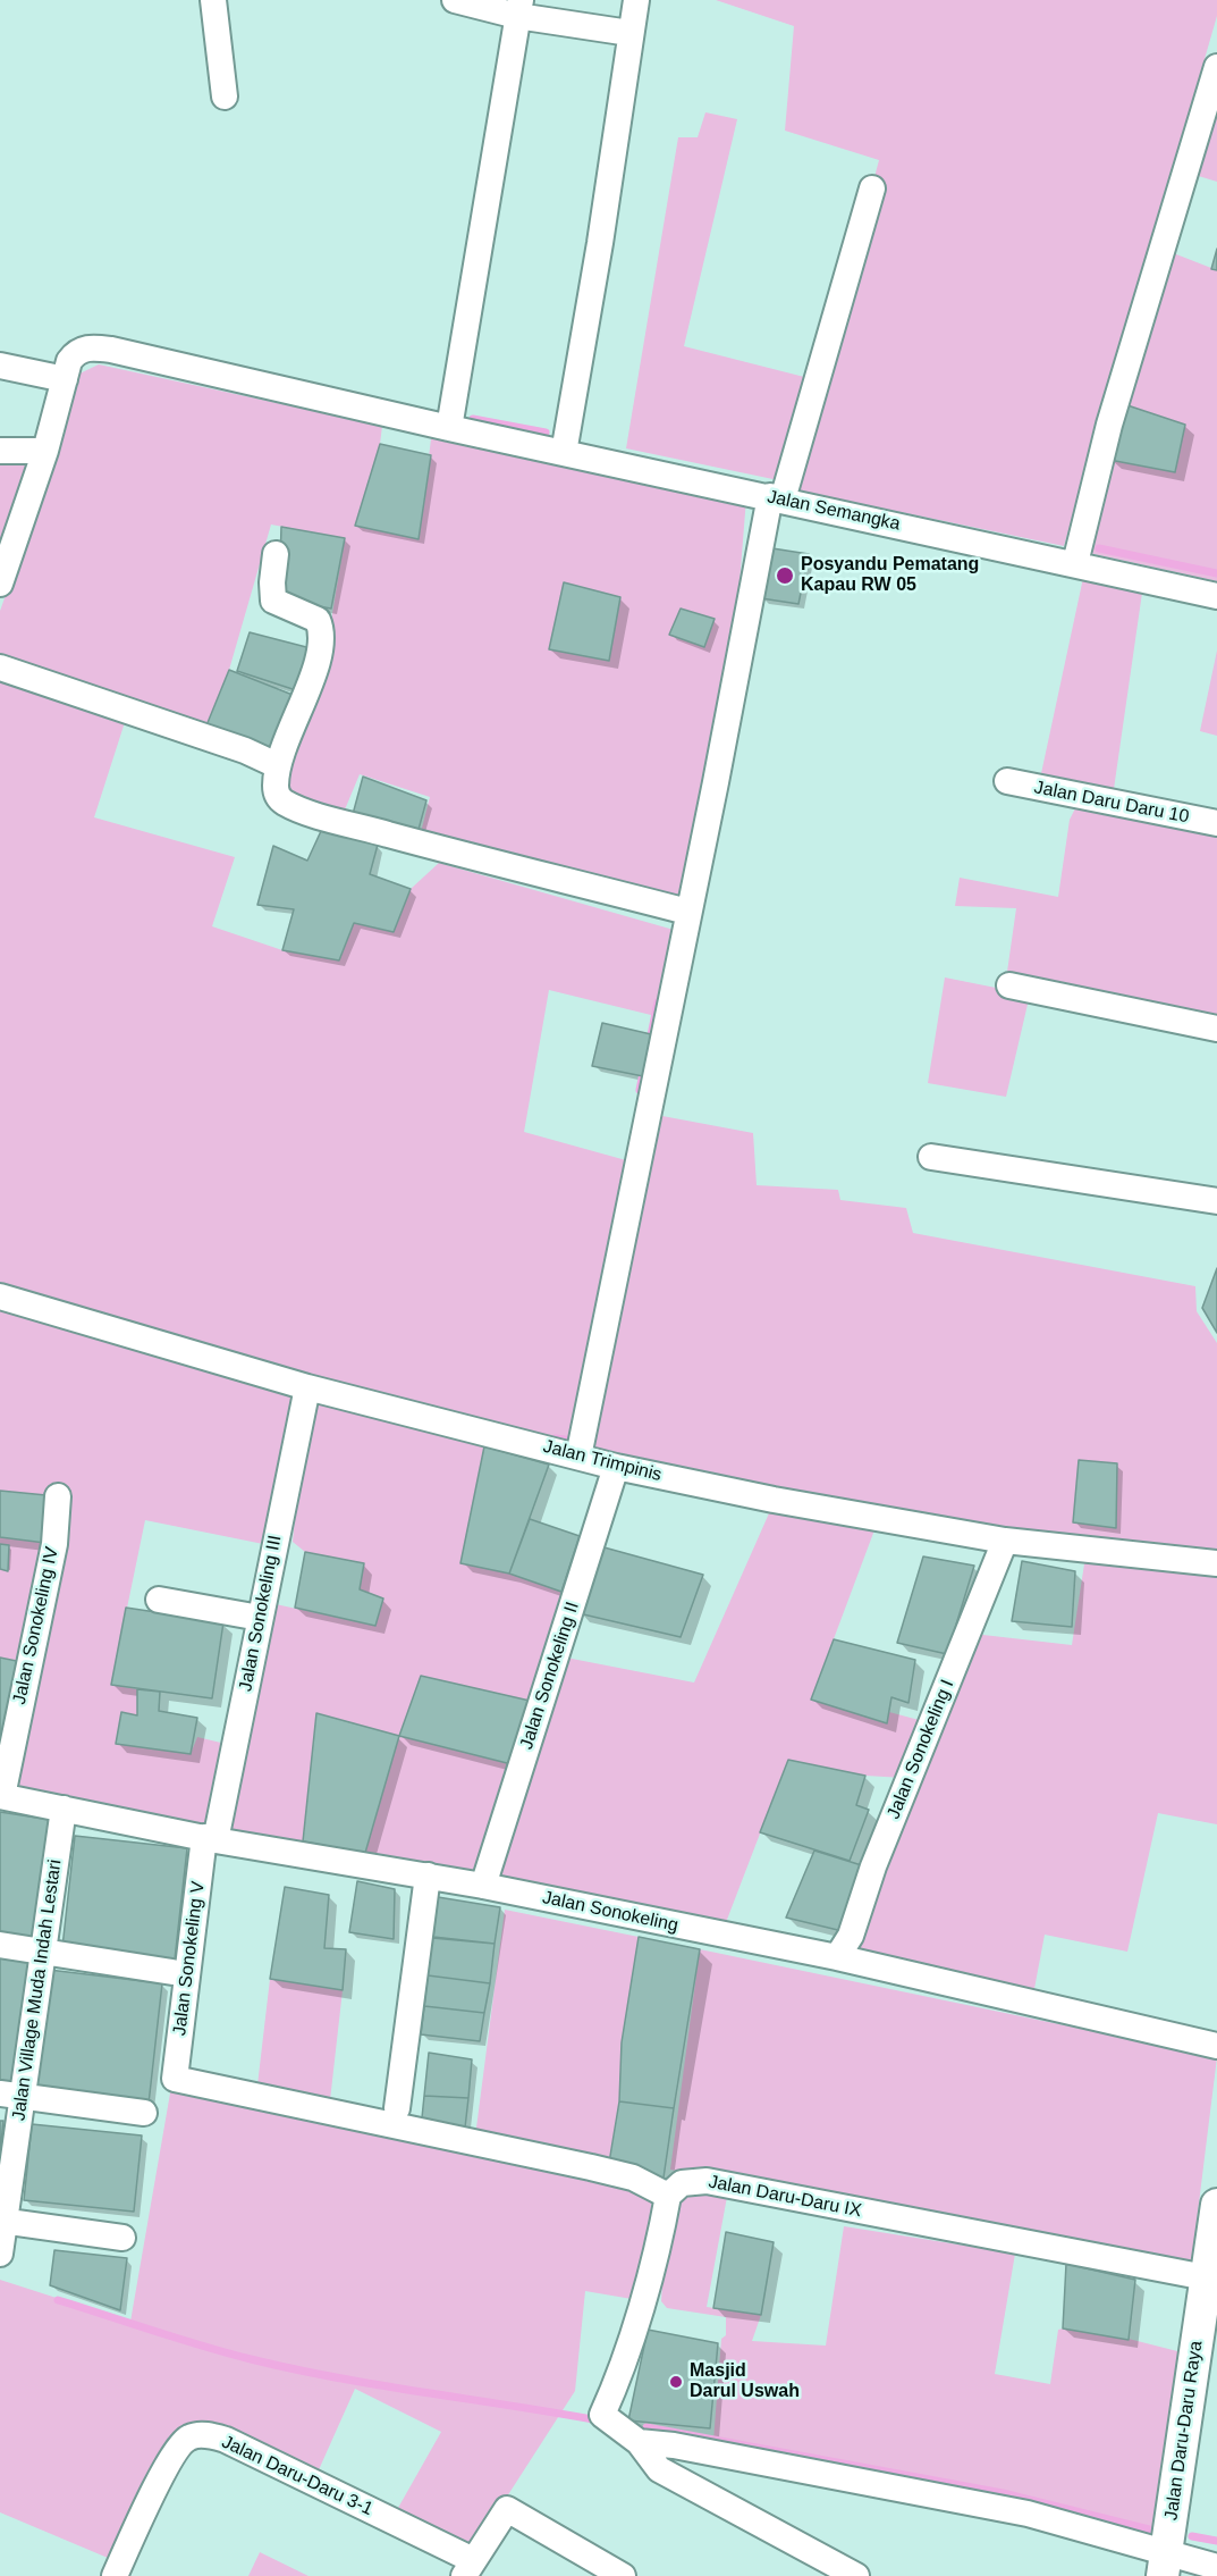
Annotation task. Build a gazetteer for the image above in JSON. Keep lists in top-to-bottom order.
{
  "streets": {
    "main road": ["Jalan Daru-Daru Raya"],
    "street": [
      "Jalan Semangka",
      "Jalan Daru Daru 10",
      "Jalan Trimpinis",
      "Jalan Sonokeling III",
      "Jalan Sonokeling IV",
      "Jalan Sonokeling II",
      "Jalan Sonokeling I",
      "Jalan Sonokeling",
      "Jalan Sonokeling V",
      "Jalan Village Muda Indah Lestari",
      "Jalan Daru-Daru IX",
      "Jalan Daru-Daru 3-1"
    ]
  },
  "crossings": [
    ["Jalan Trimpinis", "Jalan Sonokeling III"],
    ["Jalan Trimpinis", "Jalan Sonokeling II"],
    ["Jalan Trimpinis", "Jalan Sonokeling I"],
    ["Jalan Sonokeling III", "Jalan Sonokeling"],
    ["Jalan Sonokeling III", "Jalan Sonokeling V"],
    ["Jalan Sonokeling IV", "Jalan Sonokeling"],
    ["Jalan Sonokeling II", "Jalan Sonokeling"],
    ["Jalan Sonokeling I", "Jalan Sonokeling"],
    ["Jalan Sonokeling", "Jalan Sonokeling V"],
    ["Jalan Sonokeling", "Jalan Village Muda Indah Lestari"],
    ["Jalan Sonokeling V", "Jalan Daru-Daru IX"],
    ["Jalan Daru-Daru IX", "Jalan Daru-Daru Raya"]
  ],
  "places": ["Posyandu Pematang Kapau RW 05", "Masjid Darul Uswah"]
}
